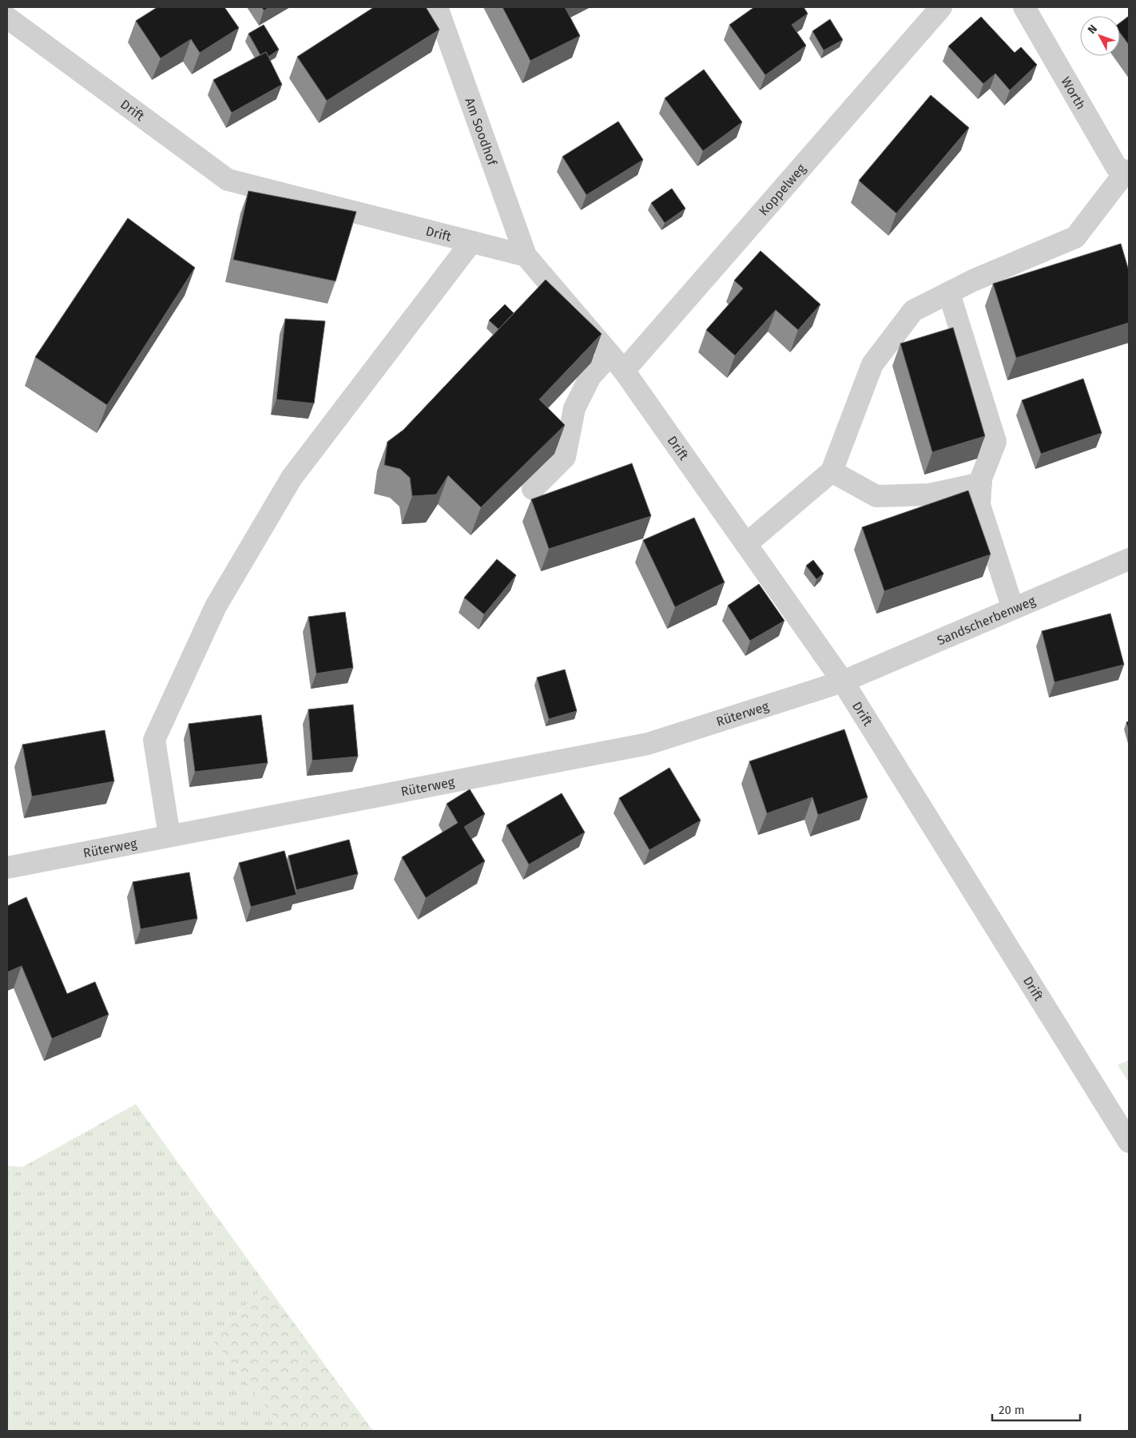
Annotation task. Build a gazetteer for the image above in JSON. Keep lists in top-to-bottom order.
{
  "streets": {
    "street": [
      "Worth",
      "Drift",
      "Am Soodhof",
      "Koppelweg",
      "Sandscherbenweg",
      "Rüterweg"
    ]
  },
  "crossings": [
    ["Drift", "Am Soodhof"],
    ["Drift", "Koppelweg"],
    ["Drift", "Sandscherbenweg"],
    ["Drift", "Rüterweg"],
    ["Sandscherbenweg", "Rüterweg"]
  ],
  "scale_bar": "20 m",
  "north": "top left"
}
